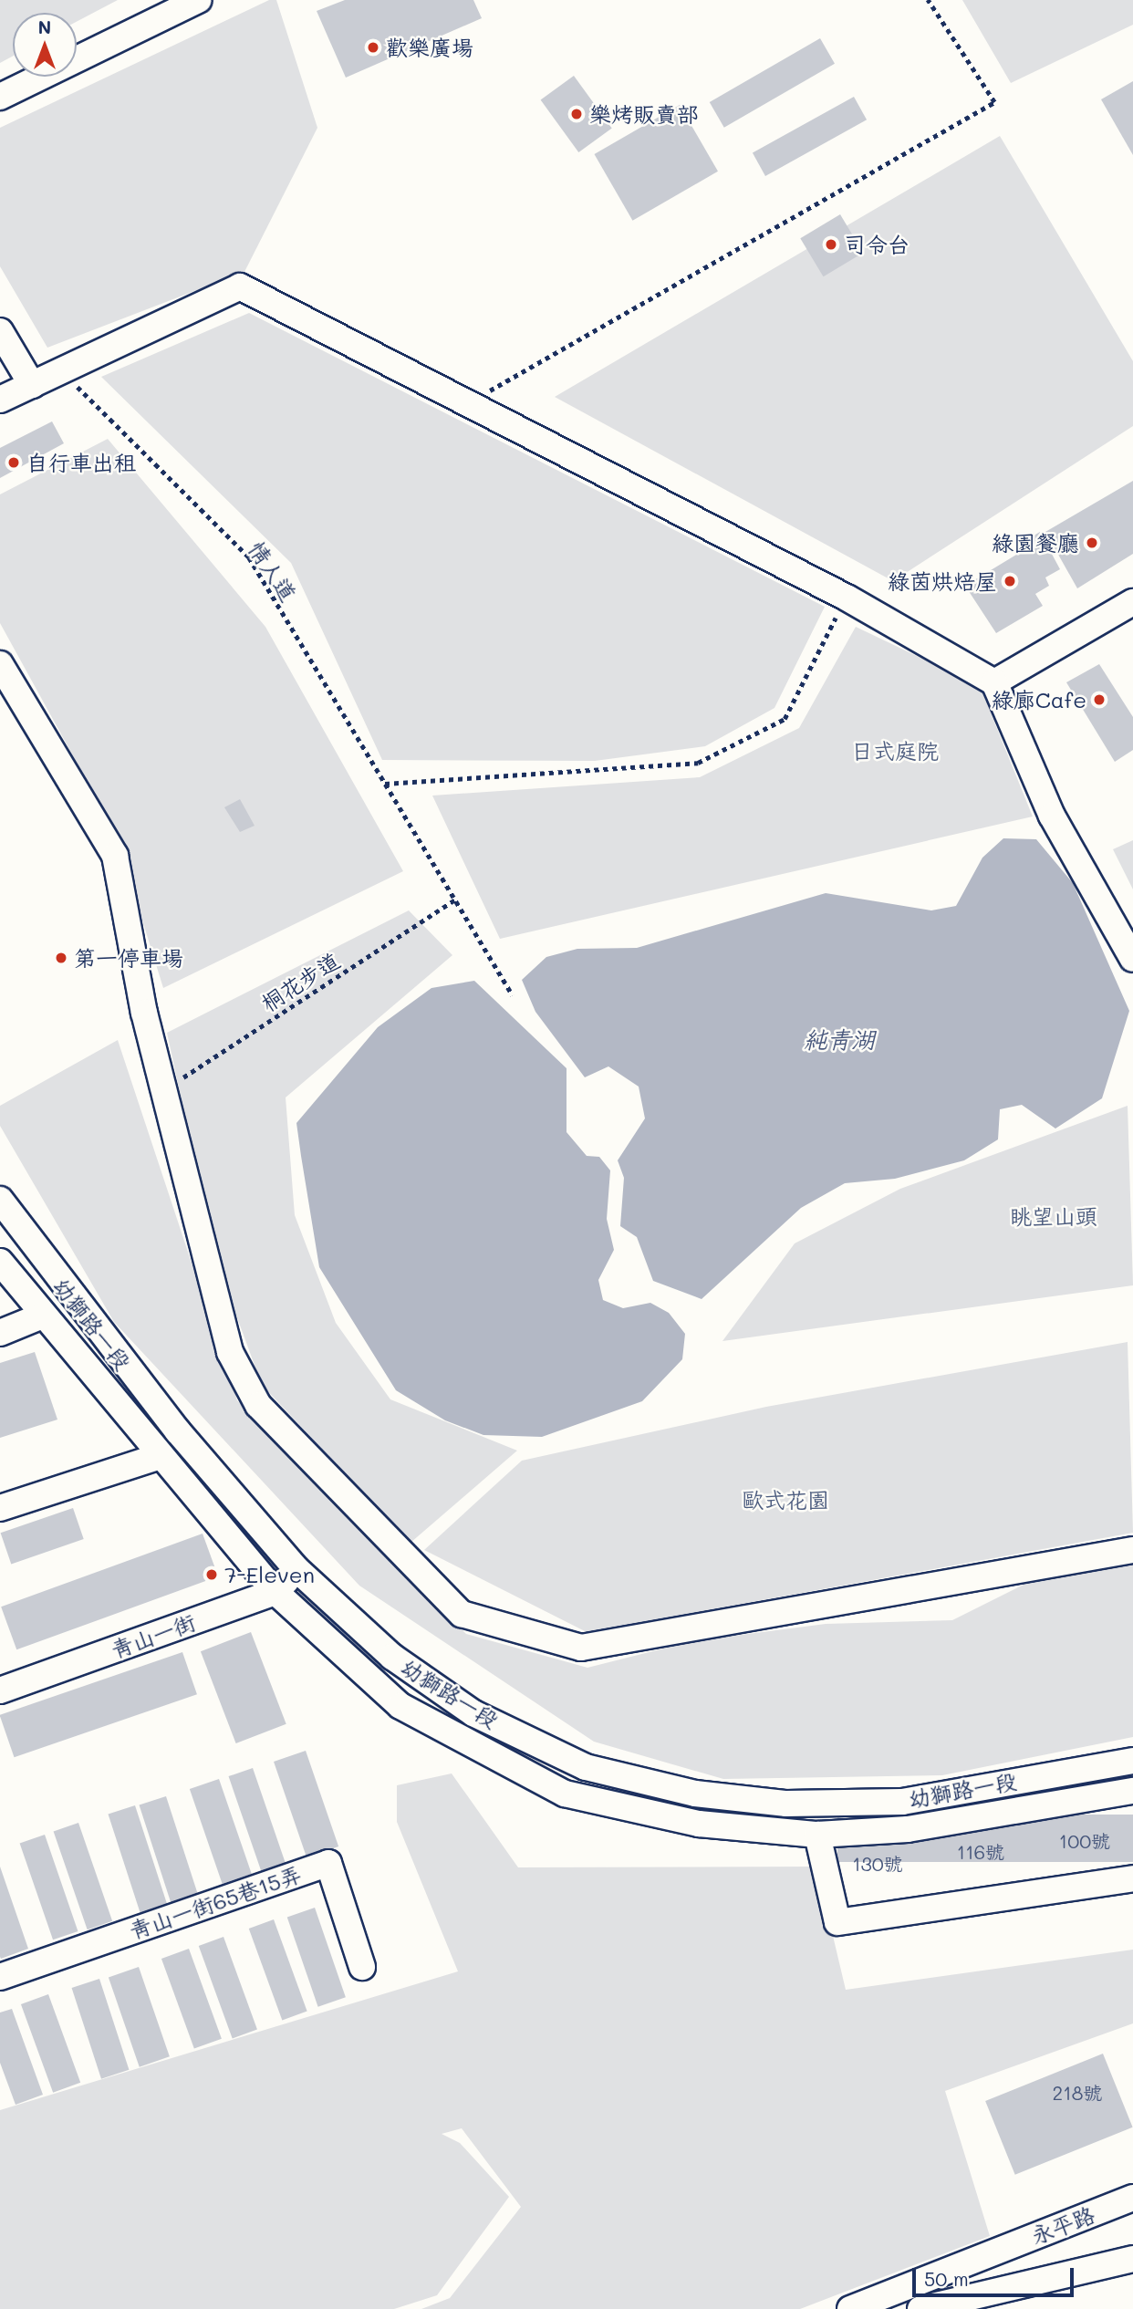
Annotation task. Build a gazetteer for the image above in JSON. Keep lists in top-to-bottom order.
{
  "streets": {
    "street": [
      "幼獅路一段",
      "青山一街",
      "青山一街65巷15弄",
      "永平路"
    ],
    "path": ["情人道", "桐花步道"]
  },
  "crossings": [
    ["情人道", "桐花步道"],
    ["幼獅路一段", "青山一街"]
  ],
  "water": ["純青湖"],
  "parks": ["日式庭院", "眺望山頭", "歐式花園"],
  "places": [
    "歡樂廣場",
    "樂烤販賣部",
    "司令台",
    "自行車出租",
    "綠園餐廳",
    "綠茵烘焙屋",
    "綠廊Cafe",
    "第一停車場",
    "7-Eleven"
  ],
  "house_numbers": [
    "100號",
    "116號",
    "130號",
    "218號"
  ],
  "scale_bar": "50 m",
  "north": "top"
}
